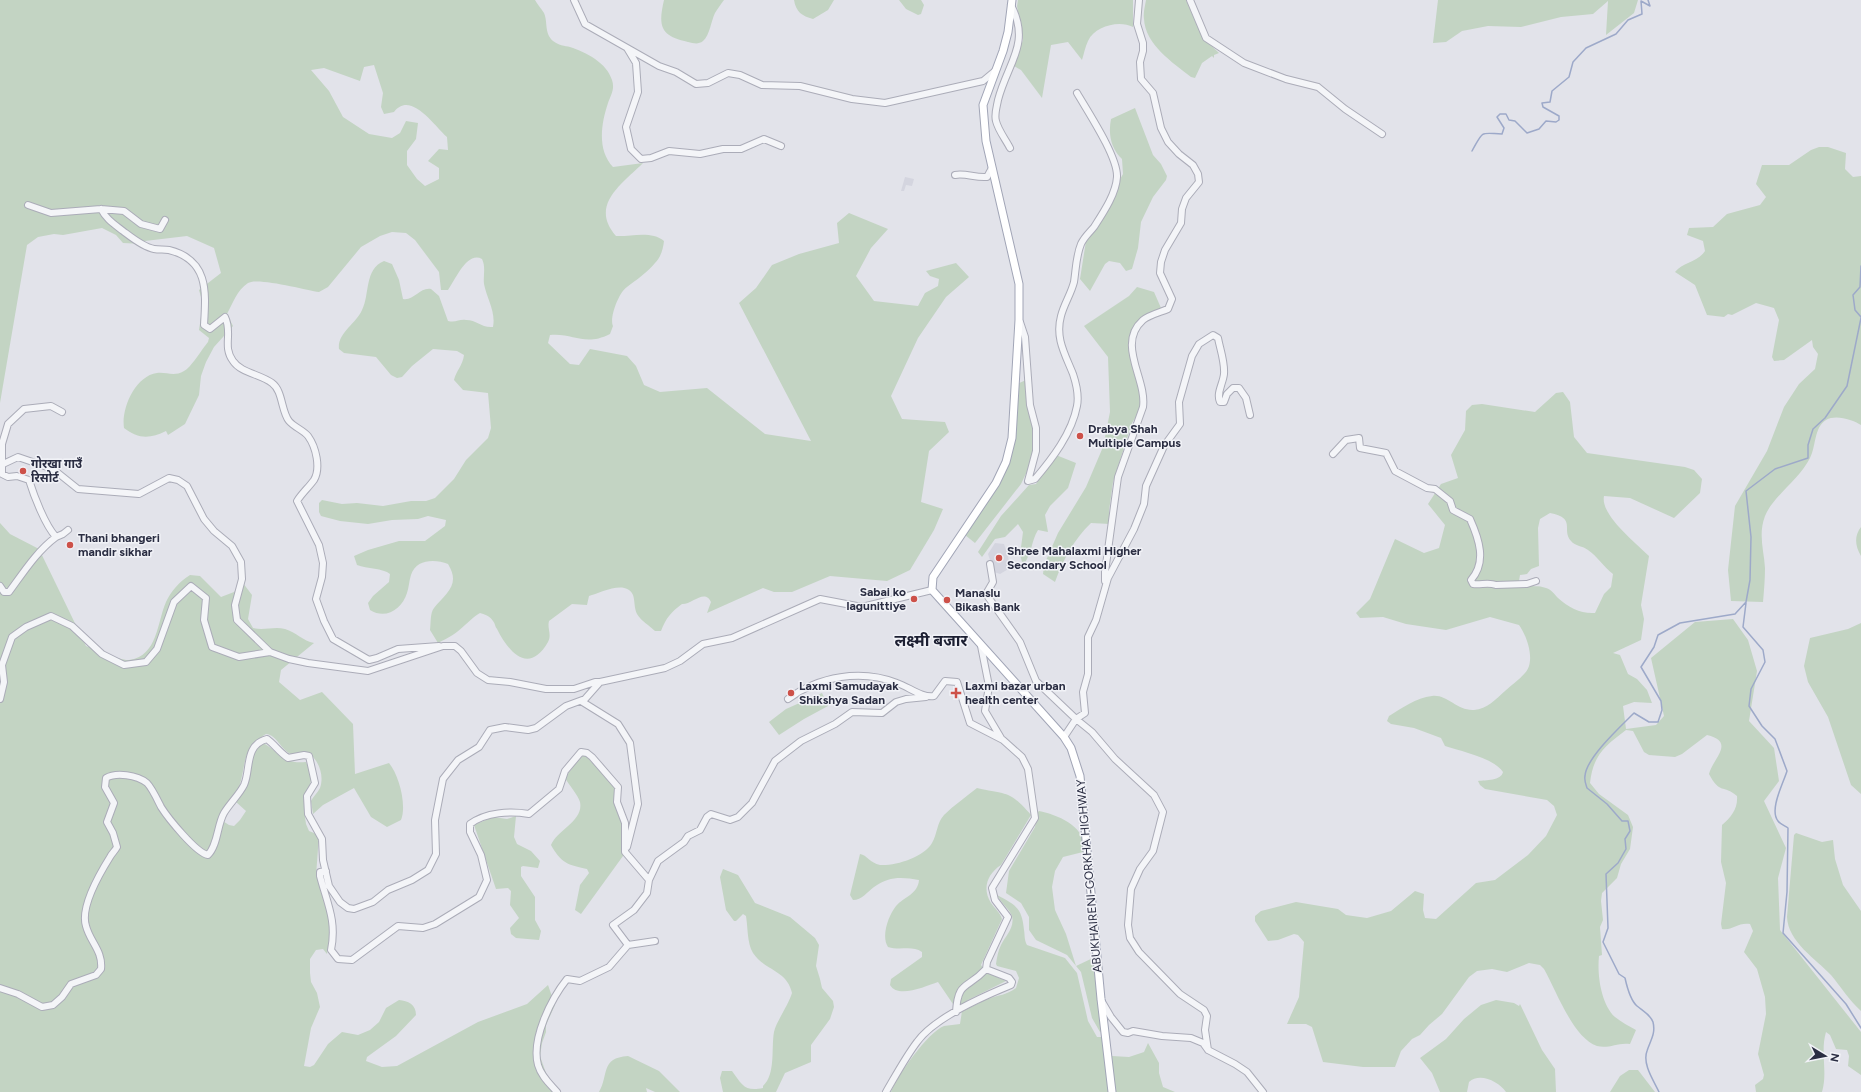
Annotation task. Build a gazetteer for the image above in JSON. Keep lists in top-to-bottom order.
{
  "streets": {
    "main road": ["ABUKHAIRENI-GORKHA HIGHWAY"]
  },
  "districts": ["लक्ष्मी बजार"],
  "places": {
    "other": [
      "Drabya Shah Multiple Campus",
      "गोरखा गाउँ रिसोर्ट",
      "Thani bhangeri mandir sikhar",
      "Shree Mahalaxmi Higher Secondary School",
      "Sabai ko lagunittiye",
      "Manaslu Bikash Bank",
      "Laxmi Samudayak Shikshya Sadan"
    ],
    "health": ["Laxmi bazar urban health center"]
  },
  "north": "right"
}
